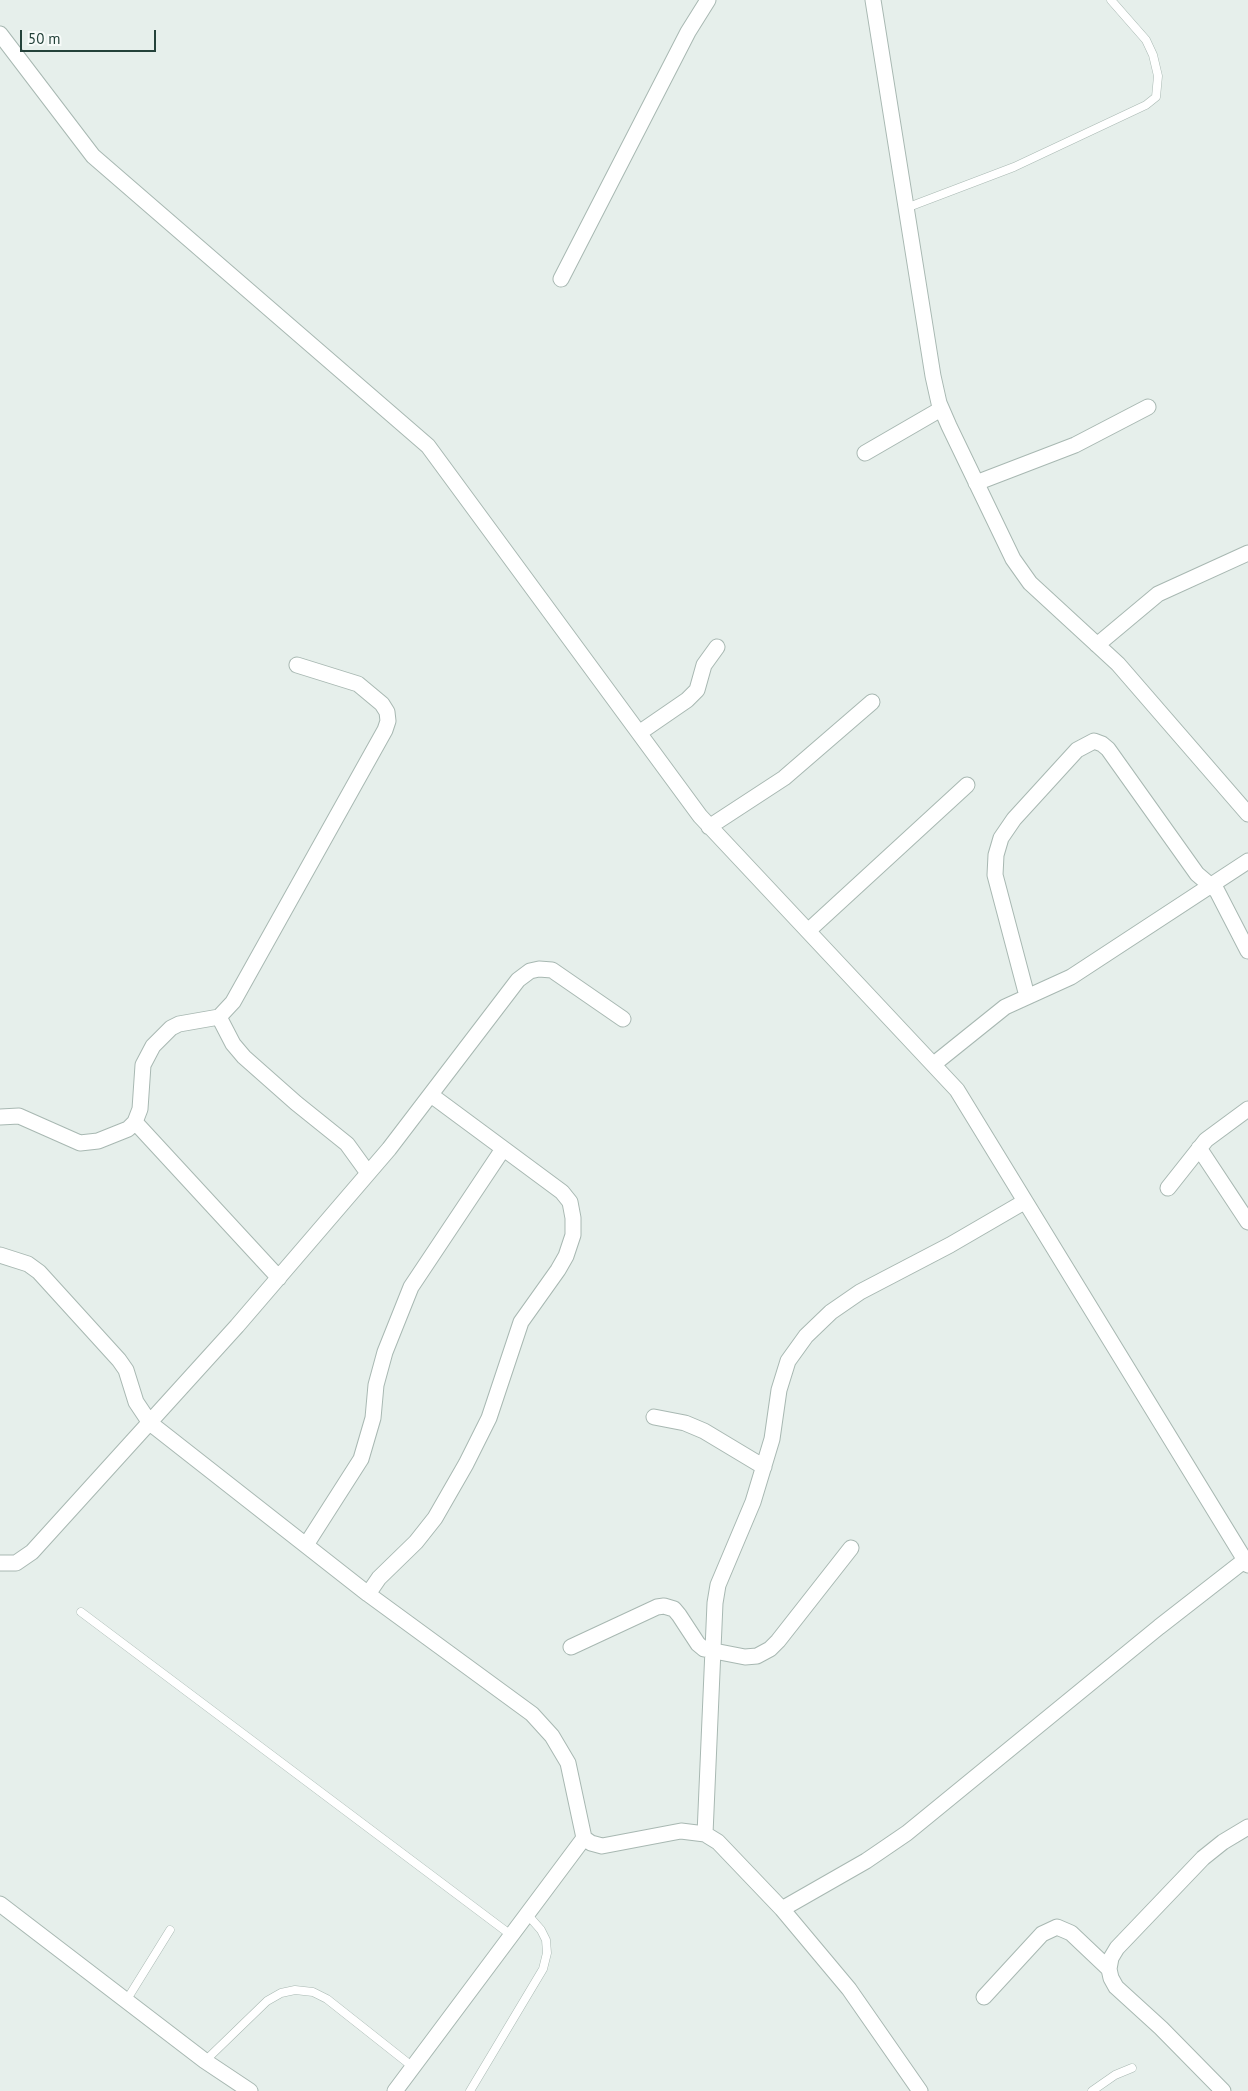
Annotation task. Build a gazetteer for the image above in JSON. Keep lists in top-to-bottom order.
{
  "scale_bar": "50 m"
}
